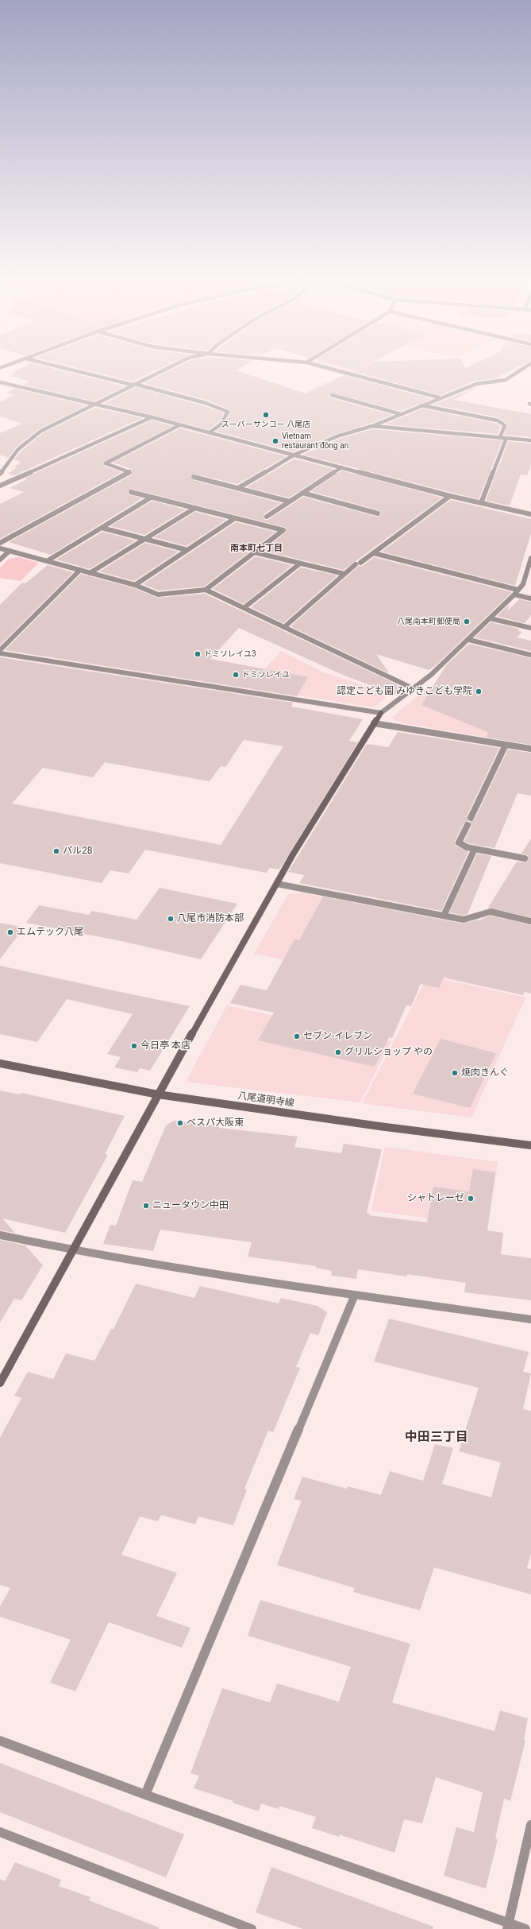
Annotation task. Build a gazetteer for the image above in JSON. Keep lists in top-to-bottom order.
{
  "streets": {
    "street": ["八尾道明寺線"]
  },
  "districts": ["南本町七丁目", "中田三丁目"],
  "places": [
    "スーパーサンコー 八尾店",
    "Vietnam restaurant đông an",
    "八尾南本町郵便局",
    "ドミソレイユ3",
    "ドミソレイユ",
    "認定こども園 みゆきこども学院",
    "パル28",
    "八尾市消防本部",
    "エムテック八尾",
    "セブン-イレブン",
    "今日亭 本店",
    "グリルショップ やの",
    "焼肉きんぐ",
    "ベスパ大阪東",
    "シャトレーゼ",
    "ニュータウン中田"
  ]
}
